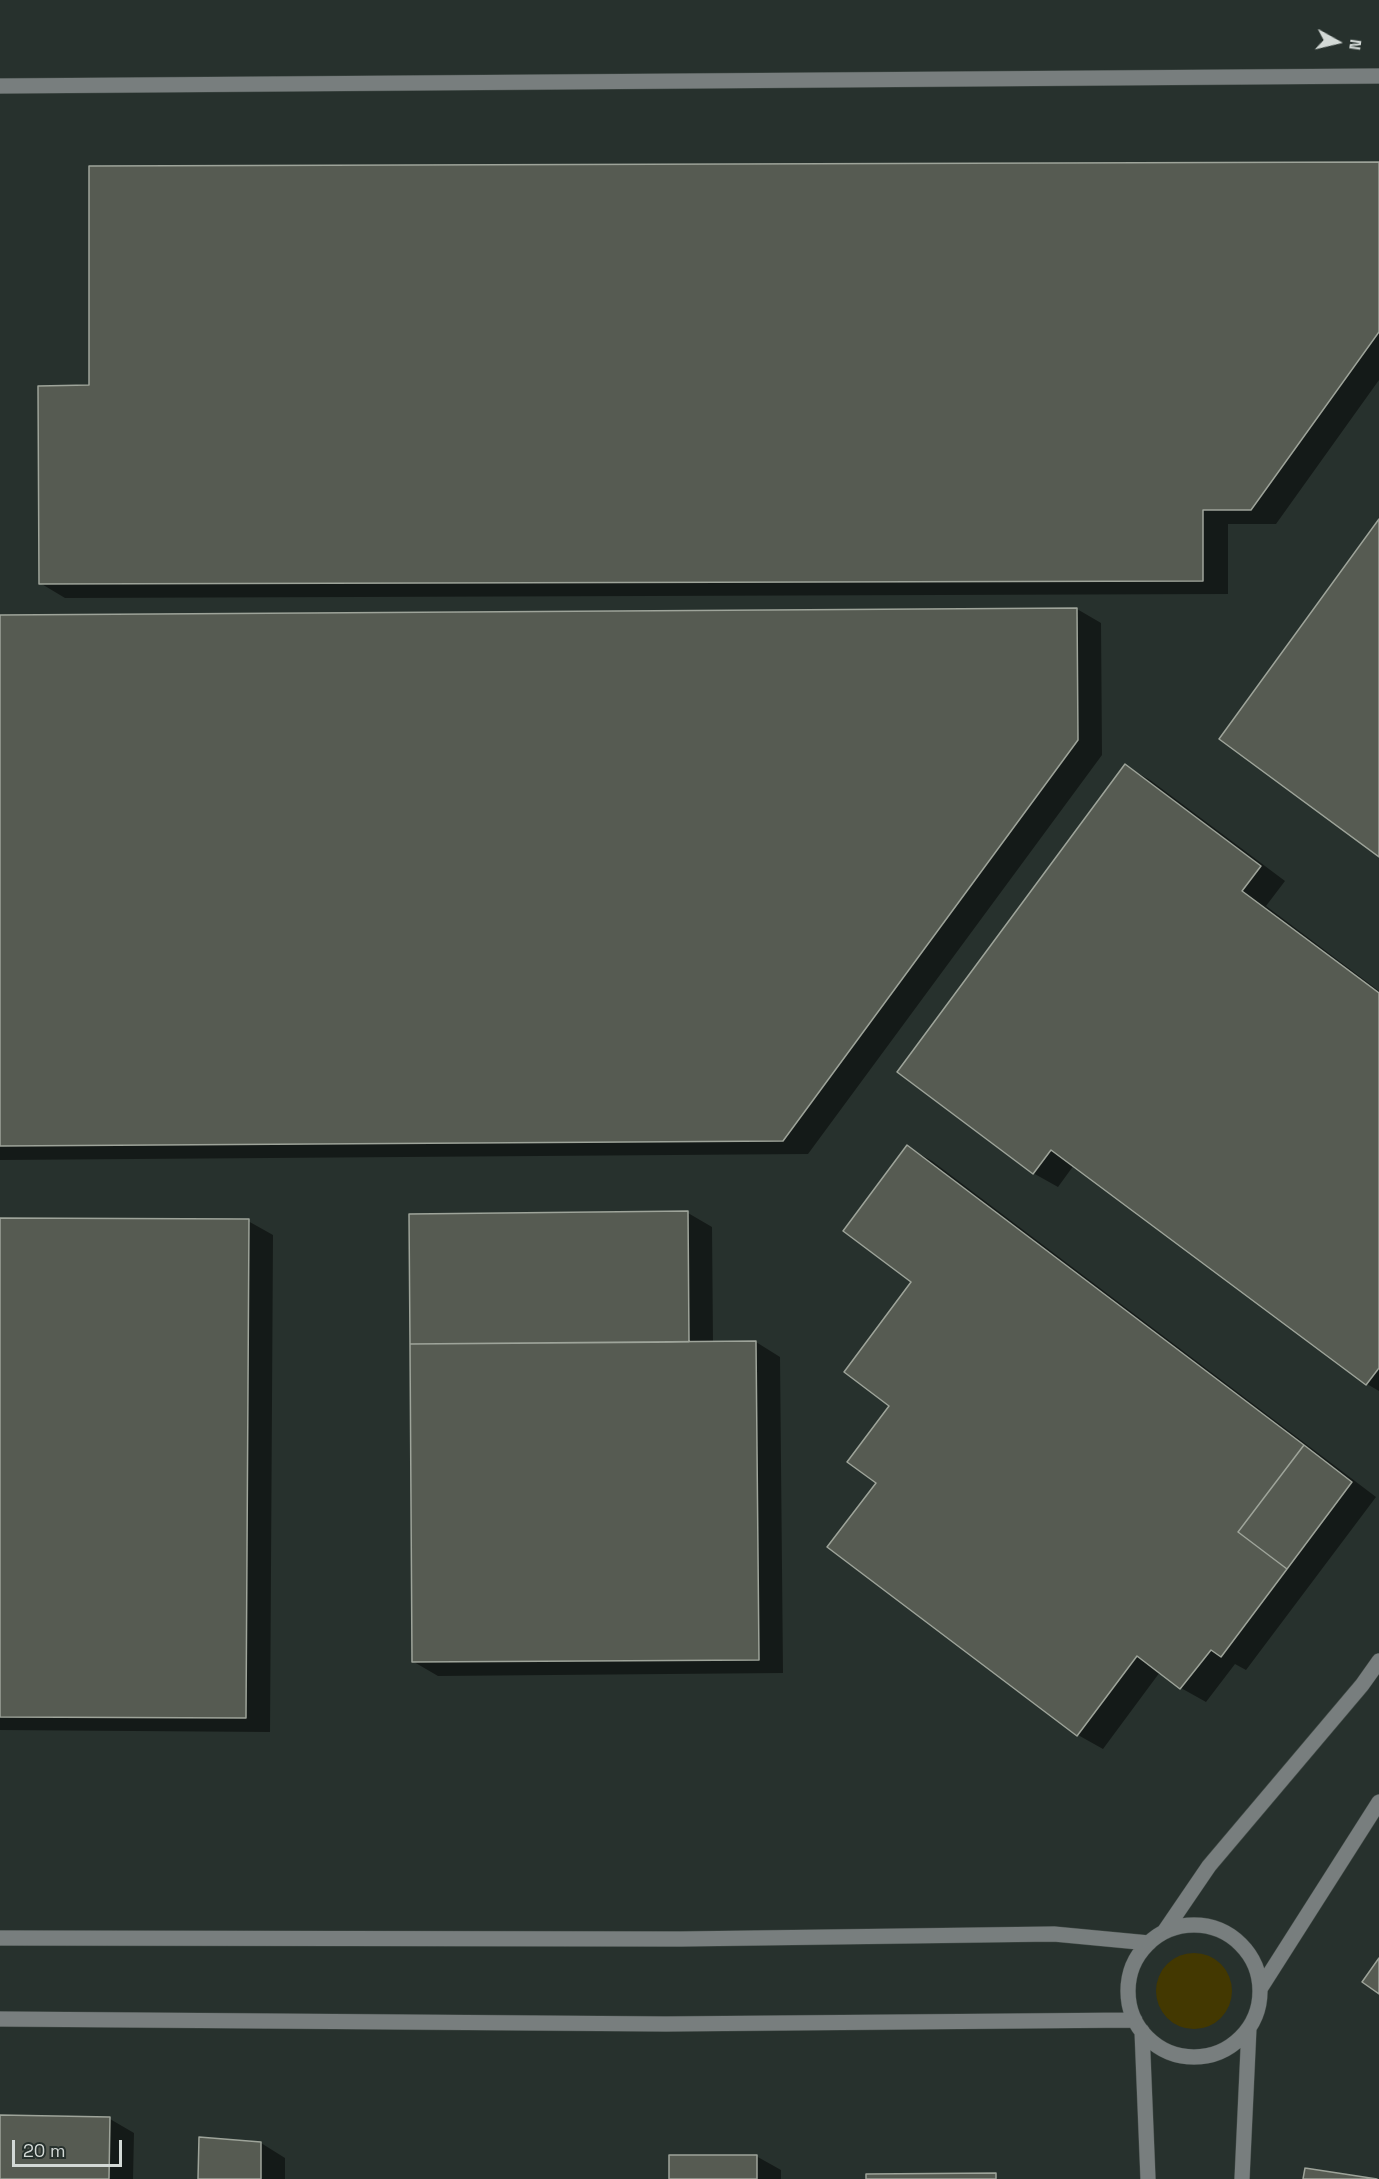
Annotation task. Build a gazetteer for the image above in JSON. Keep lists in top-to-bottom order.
{
  "scale_bar": "20 m",
  "north": "right"
}
